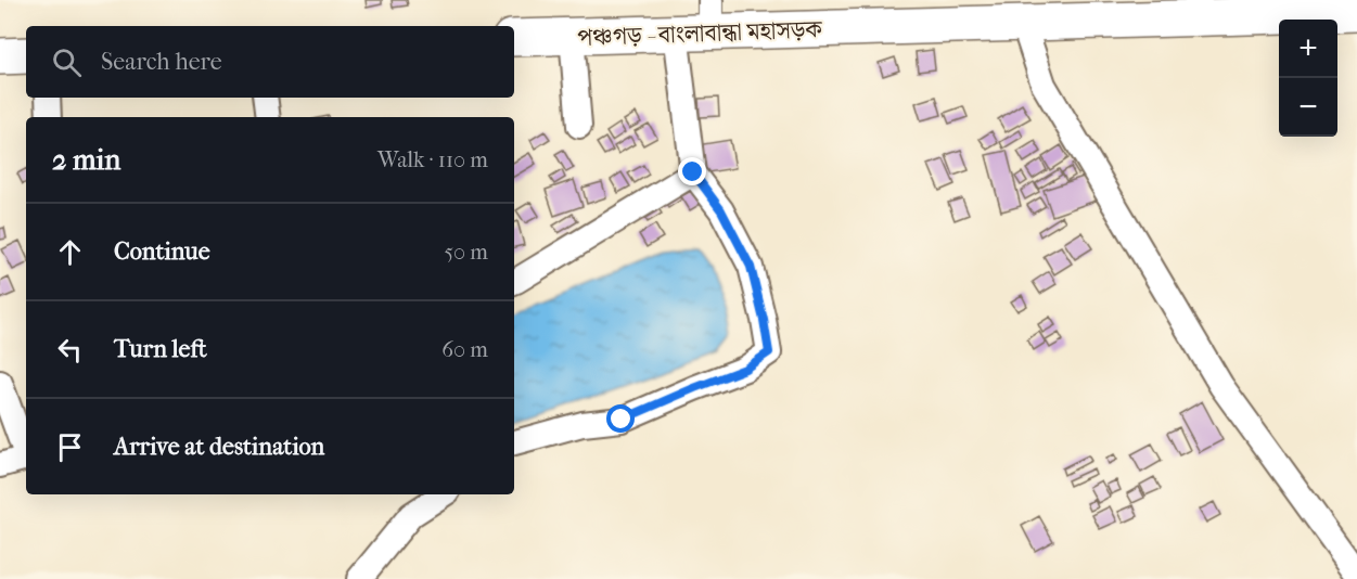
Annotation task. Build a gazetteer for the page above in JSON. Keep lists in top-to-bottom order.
{
  "streets": {
    "highway": ["পঞ্চগড় - বাংলাবান্ধা মহাসড়ক"]
  },
  "page": {
    "map_buttons": ["+", "−"],
    "search": "Search here",
    "heading": ["2 min", "Walk · 110 m"],
    "list": [
      ["Continue", "50 m"],
      ["Turn left", "60 m"],
      "Arrive at destination"
    ]
  }
}
